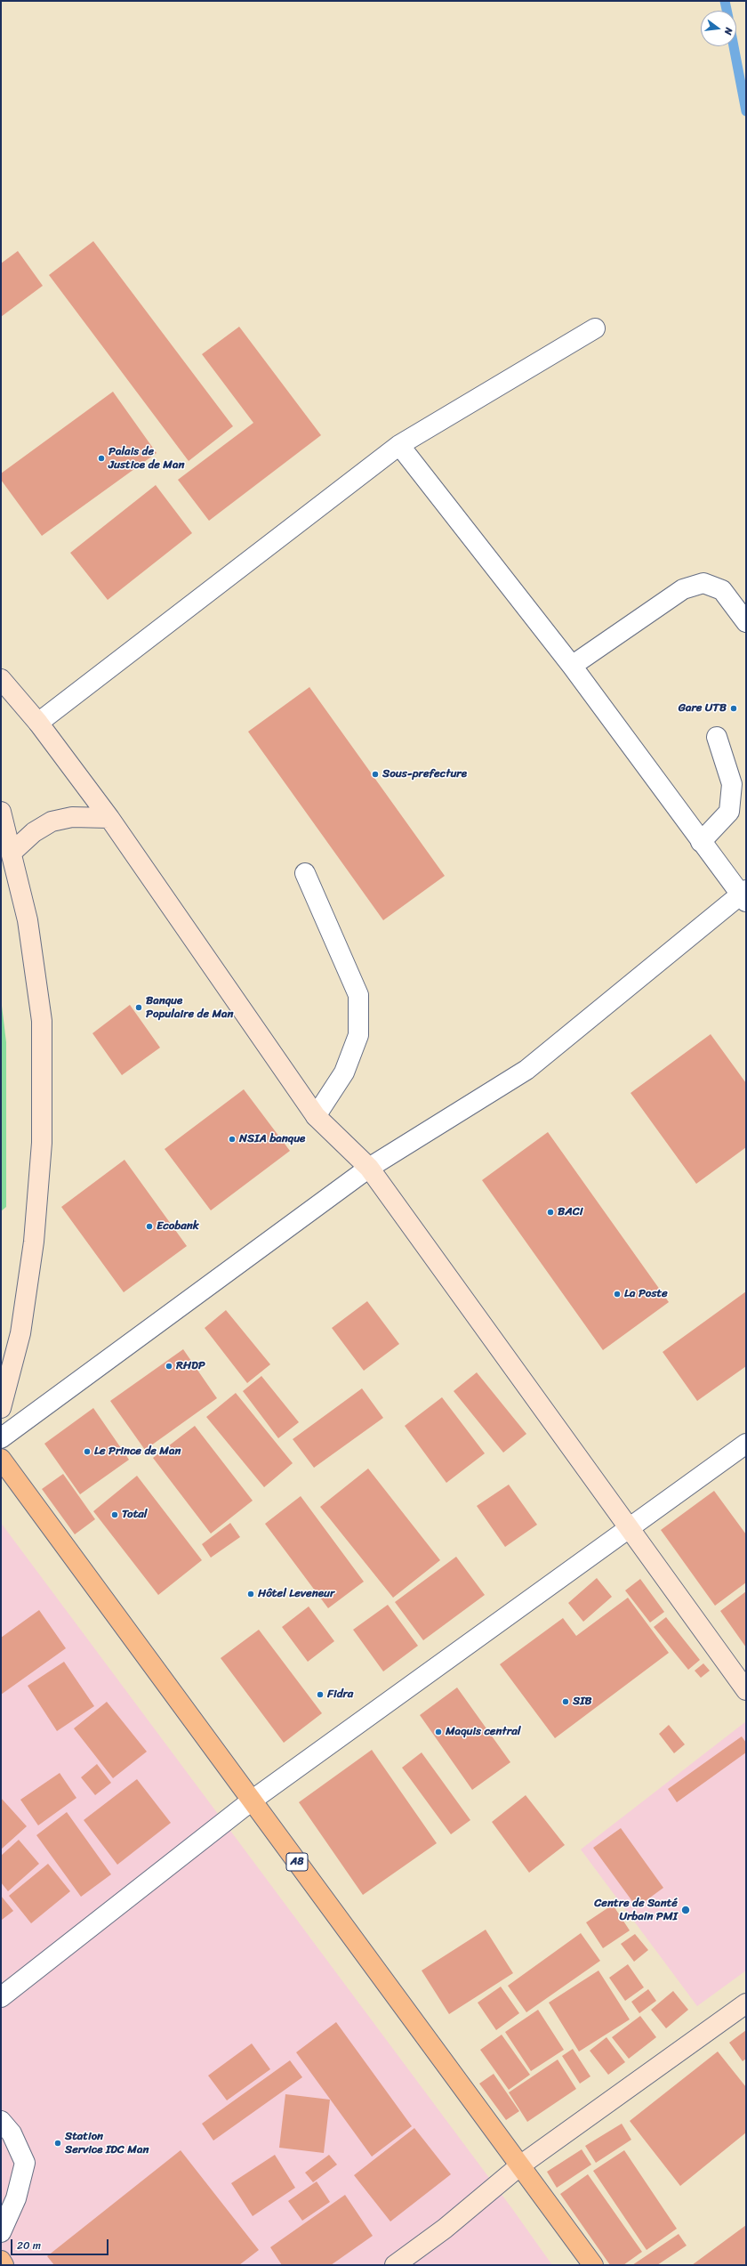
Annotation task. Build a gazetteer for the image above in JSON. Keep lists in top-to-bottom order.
{
  "streets": {
    "main road": ["A8"]
  },
  "places": [
    "Palais de Justice de Man",
    "Gare UTB",
    "Sous-prefecture",
    "Banque Populaire de Man",
    "NSIA banque",
    "BACI",
    "Ecobank",
    "La Poste",
    "RHDP",
    "Le Prince de Man",
    "Total",
    "Hôtel Leveneur",
    "Fidra",
    "SIB",
    "Maquis central",
    "Centre de Santé Urbain PMI",
    "Station Service IDC Man"
  ],
  "scale_bar": "20 m",
  "north": "right"
}
